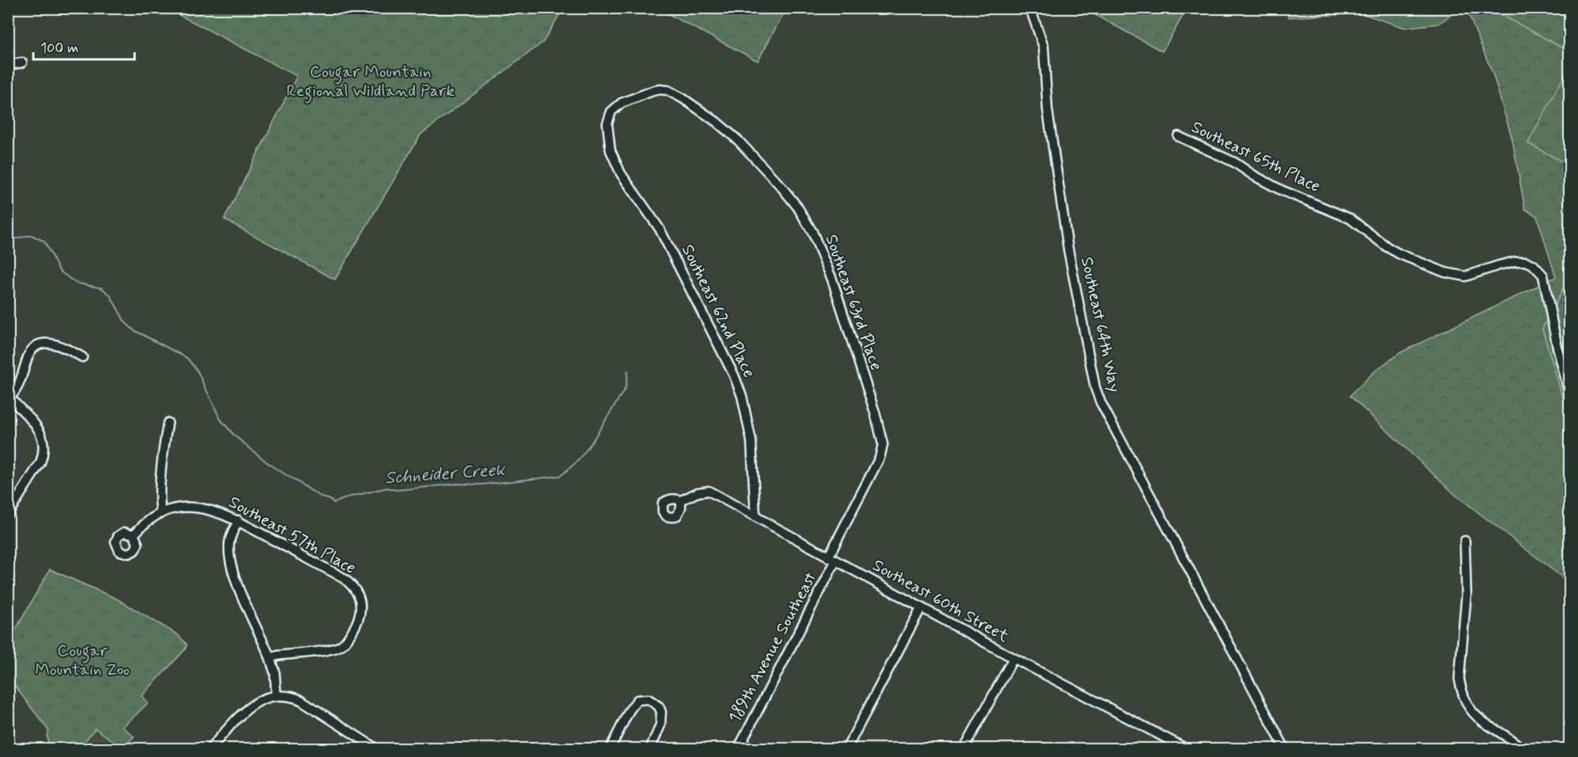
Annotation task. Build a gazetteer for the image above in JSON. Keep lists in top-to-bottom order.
{
  "streets": {
    "street": [
      "Southeast 65th Place",
      "Southeast 63rd Place",
      "Southeast 62nd Place",
      "Southeast 64th Way",
      "Southeast 57th Place",
      "Southeast 60th Street",
      "189th Avenue Southeast"
    ]
  },
  "crossings": [
    ["Southeast 63rd Place", "Southeast 62nd Place"],
    ["Southeast 63rd Place", "189th Avenue Southeast"],
    ["Southeast 62nd Place", "Southeast 60th Street"],
    ["Southeast 60th Street", "189th Avenue Southeast"]
  ],
  "water": ["Schneider Creek"],
  "parks": ["Cougar Mountain Regional Wildland Park", "Cougar Mountain Zoo"],
  "scale_bar": "100 m"
}
